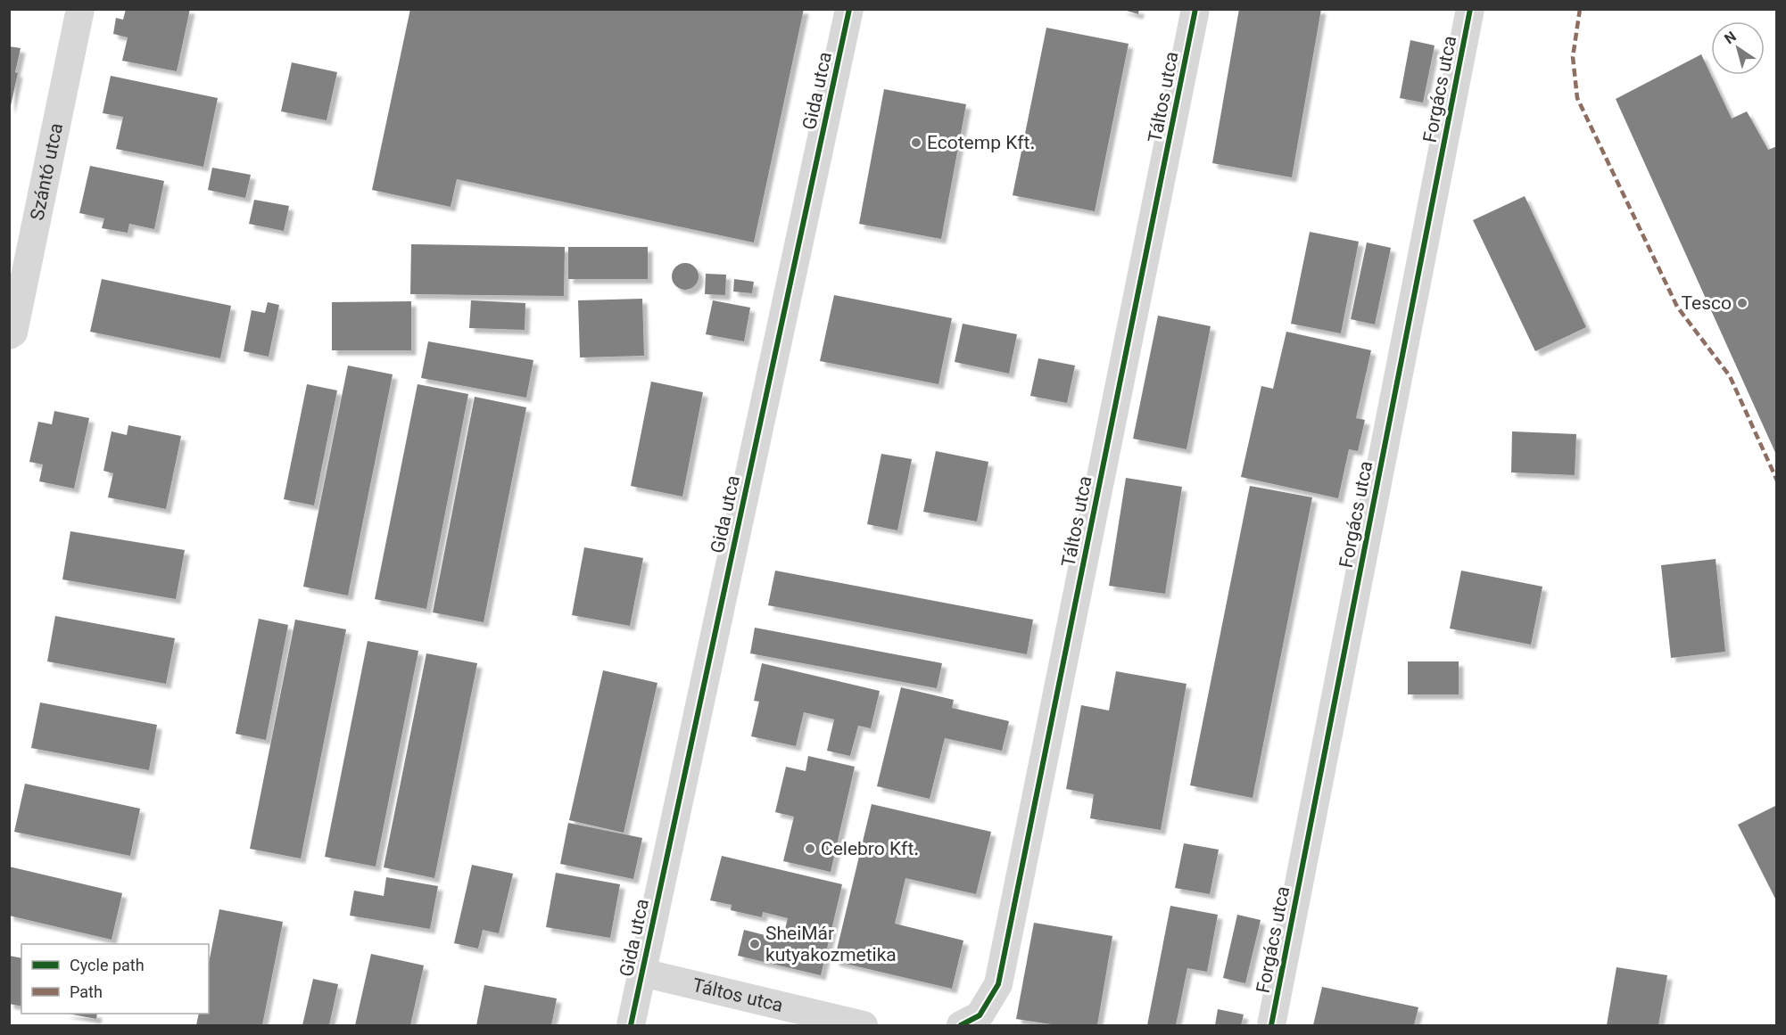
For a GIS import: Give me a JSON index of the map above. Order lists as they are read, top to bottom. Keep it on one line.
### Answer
{"streets":{"street":["Forgács utca","Gida utca","Táltos utca","Szántó utca"]},"crossings":[["Gida utca","Táltos utca"]],"places":["Ecotemp Kft.","Tesco","Celebro Kft.","SheiMár kutyakozmetika"],"legend":["Cycle path","Path"],"north":"top left"}
